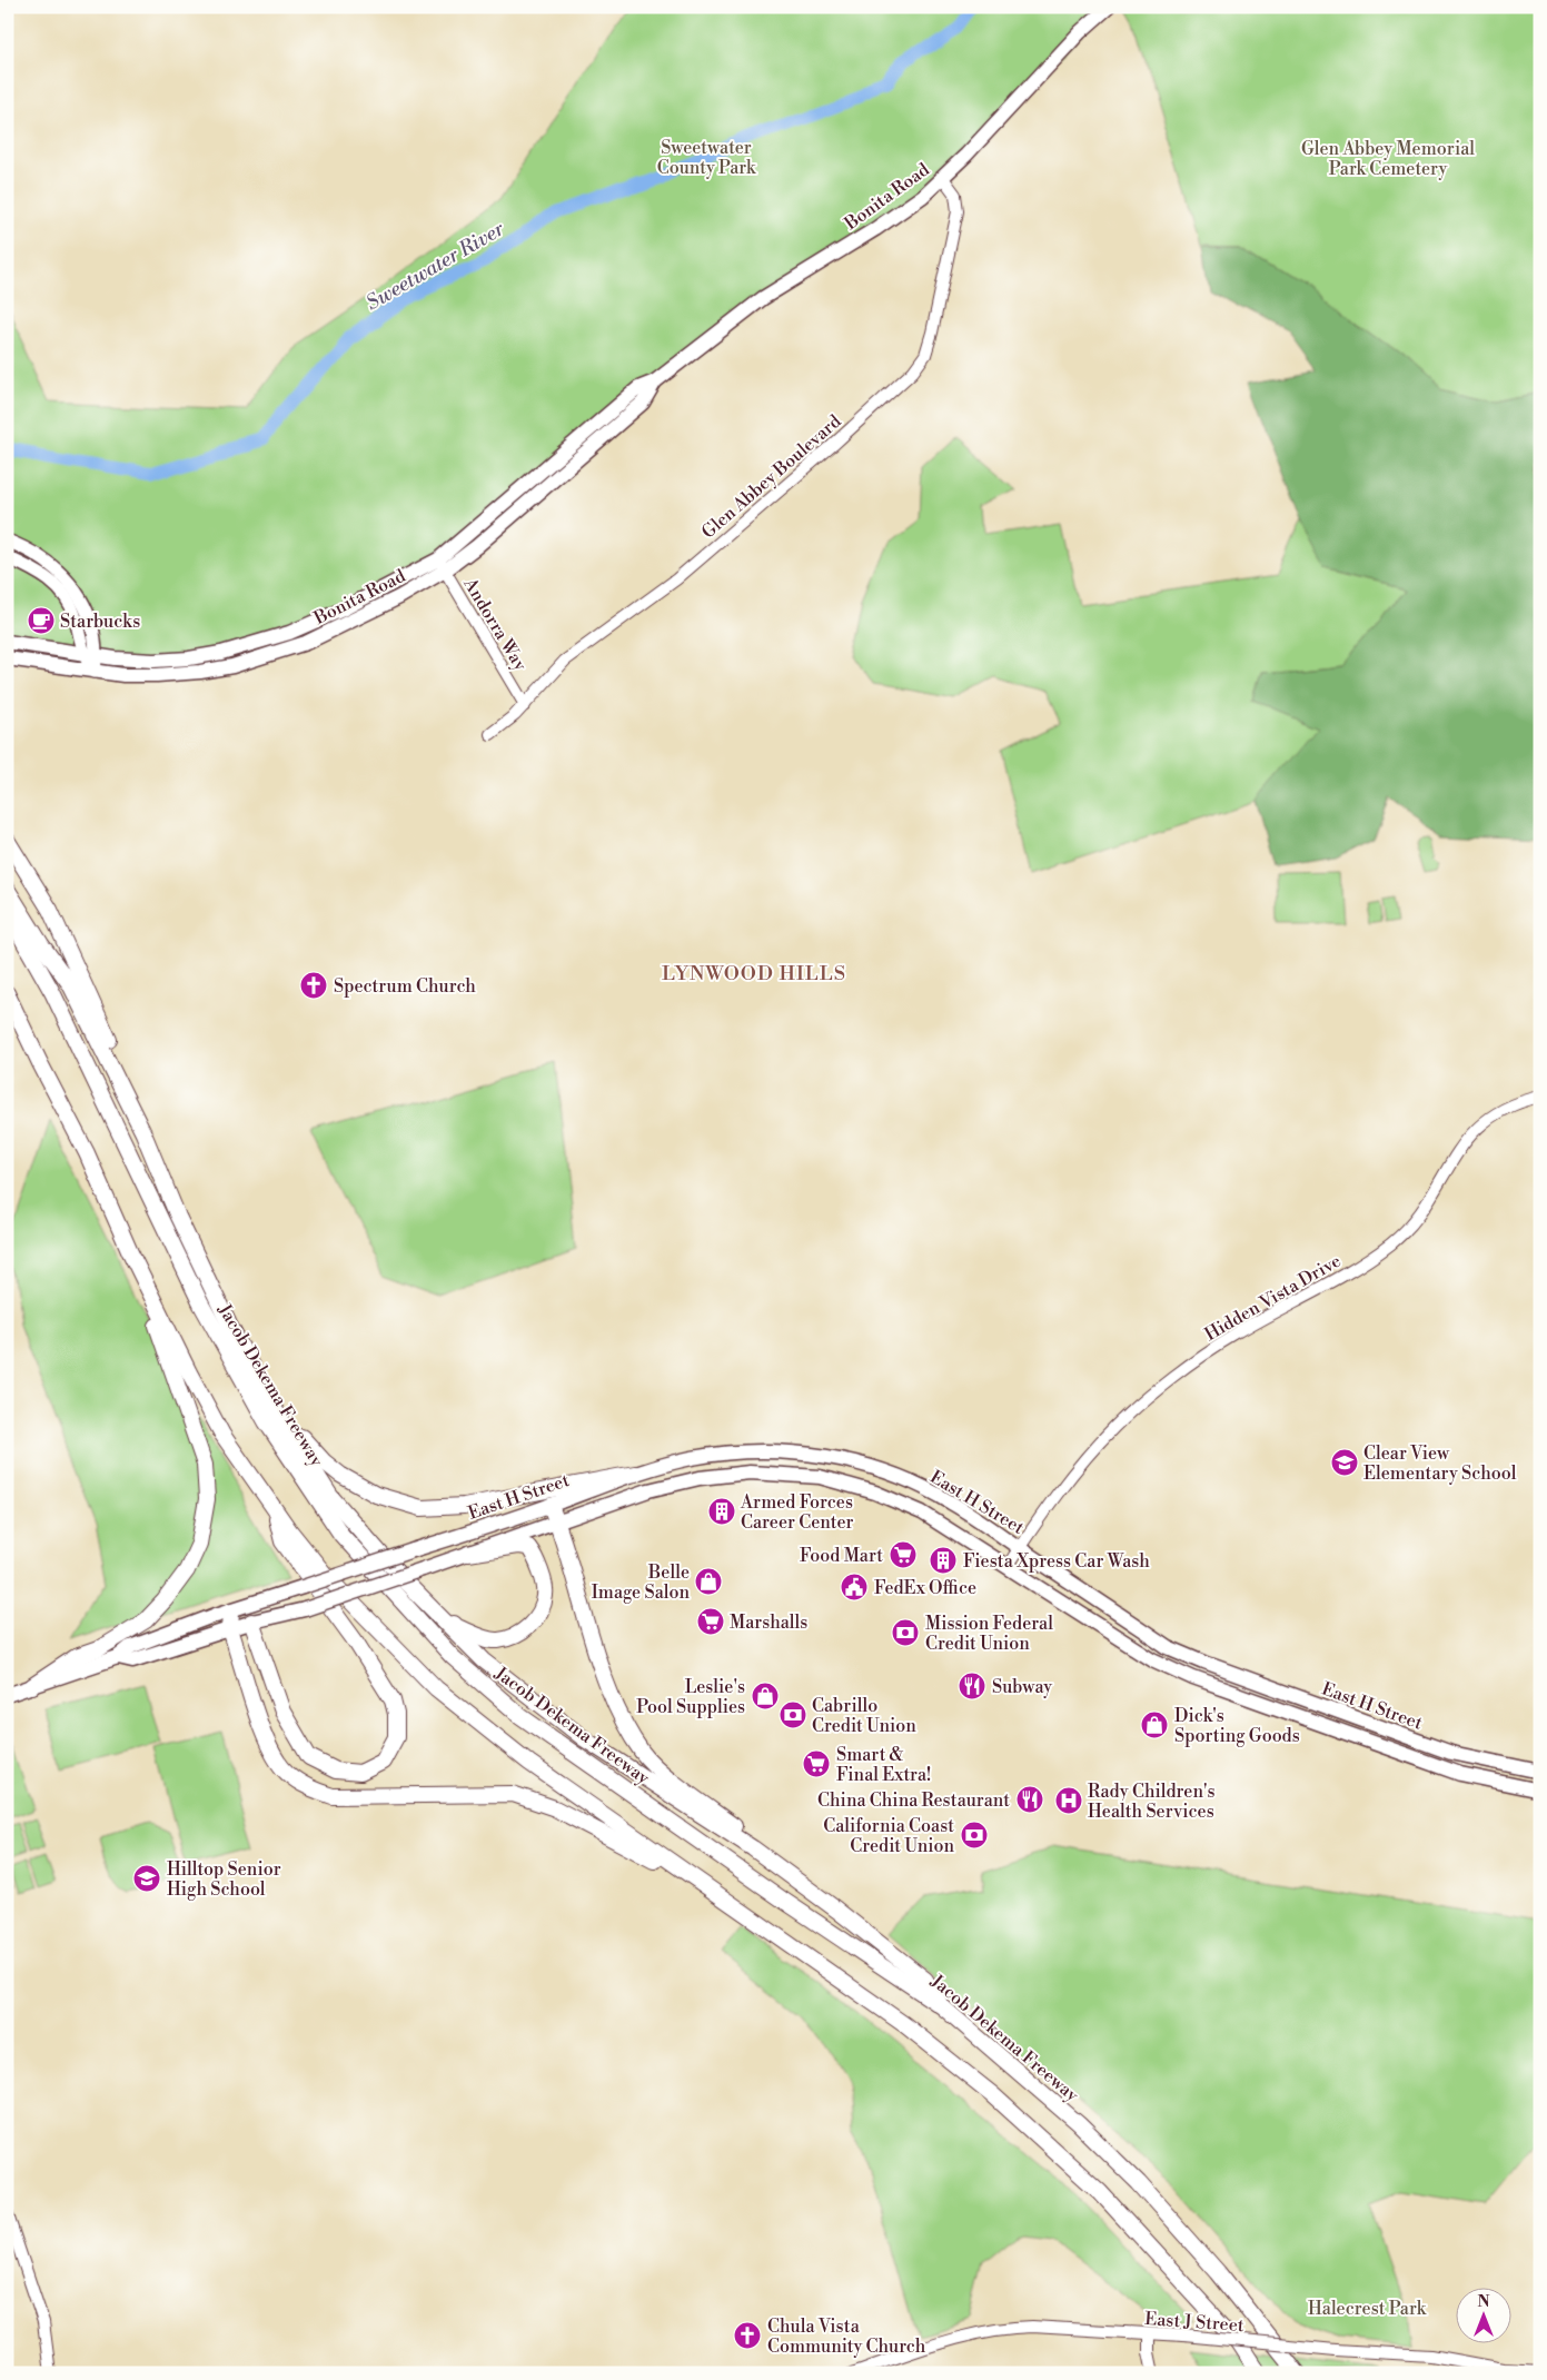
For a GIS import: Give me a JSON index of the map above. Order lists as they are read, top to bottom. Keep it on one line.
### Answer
{"streets":{"highway":["Jacob Dekema Freeway"],"main road":["Bonita Road","East H Street"],"street":["Glen Abbey Boulevard","Andorra Way","Hidden Vista Drive","East J Street"]},"crossings":[["Bonita Road","Glen Abbey Boulevard"],["Bonita Road","Andorra Way"],["Glen Abbey Boulevard","Andorra Way"],["Hidden Vista Drive","East H Street"]],"districts":["LYNWOOD HILLS"],"water":["Sweetwater River"],"parks":["Sweetwater County Park","Glen Abbey Memorial Park Cemetery","Halecrest Park"],"places":{"cafe":["Starbucks"],"church":["Spectrum Church","Chula Vista Community Church"],"school or university":["Clear View Elementary School","Hilltop Senior High School"],"building":["Armed Forces Career Center","Fiesta Xpress Car Wash"],"supermarket":["Food Mart","Marshalls","Smart & Final Extra!"],"shop":["Belle Image Salon","Leslie's Pool Supplies","Dick's Sporting Goods"],"public building":["FedEx Office"],"bank":["Mission Federal Credit Union","Cabrillo Credit Union","California Coast Credit Union"],"restaurant":["Subway","China China Restaurant"],"hospital":["Rady Children's Health Services"]},"north":"top"}
